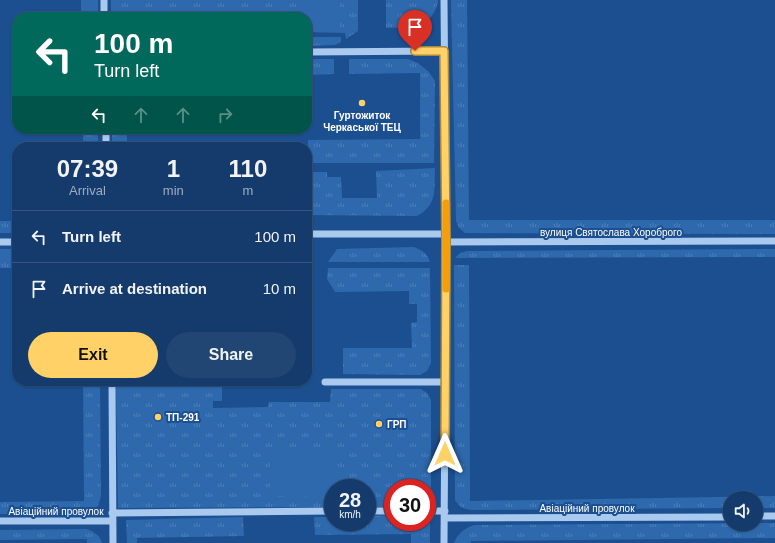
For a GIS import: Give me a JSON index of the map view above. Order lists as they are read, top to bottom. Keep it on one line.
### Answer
{"streets":{"street":["вулиця Святослава Хороброго","Авіаційний провулок"]},"places":["Гуртожиток Черкаської ТЕЦ","ТП-291","ГРП"],"page":{"turn":["100 m","Turn left"],"eta":["07:39","Arrival","1","min","110","m"],"list":[{"name":"Turn left","value":"100 m"},{"name":"Arrive at destination","value":"10 m"}],"buttons":["Exit","Share"],"speed":"28 km/h","limit":"30"}}
